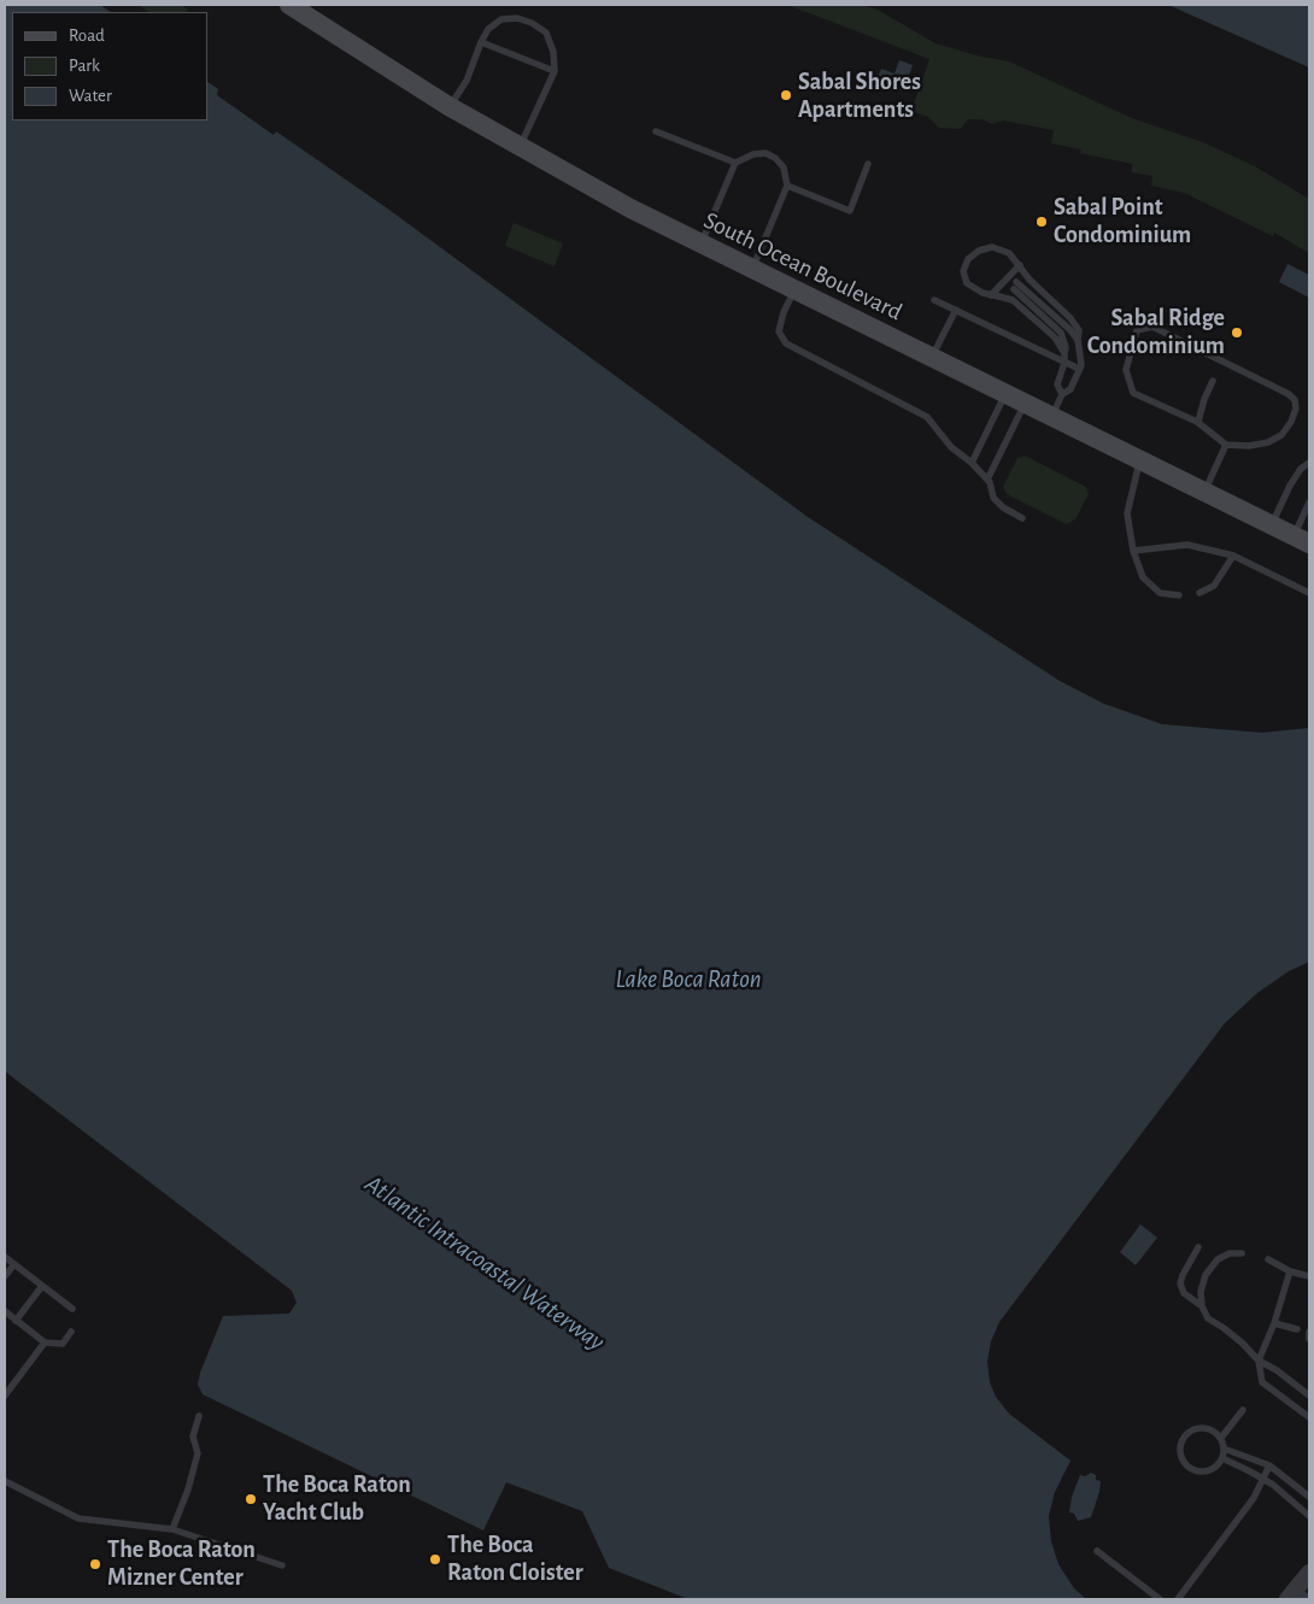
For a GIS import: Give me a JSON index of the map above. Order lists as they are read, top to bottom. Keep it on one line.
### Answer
{"streets":{"main road":["South Ocean Boulevard"]},"water":["Lake Boca Raton","Atlantic Intracoastal Waterway"],"places":["Sabal Shores Apartments","Sabal Point Condominium","Sabal Ridge Condominium","The Boca Raton Yacht Club","The Boca Raton Cloister","The Boca Raton Mizner Center"],"legend":["Road","Park","Water"]}
